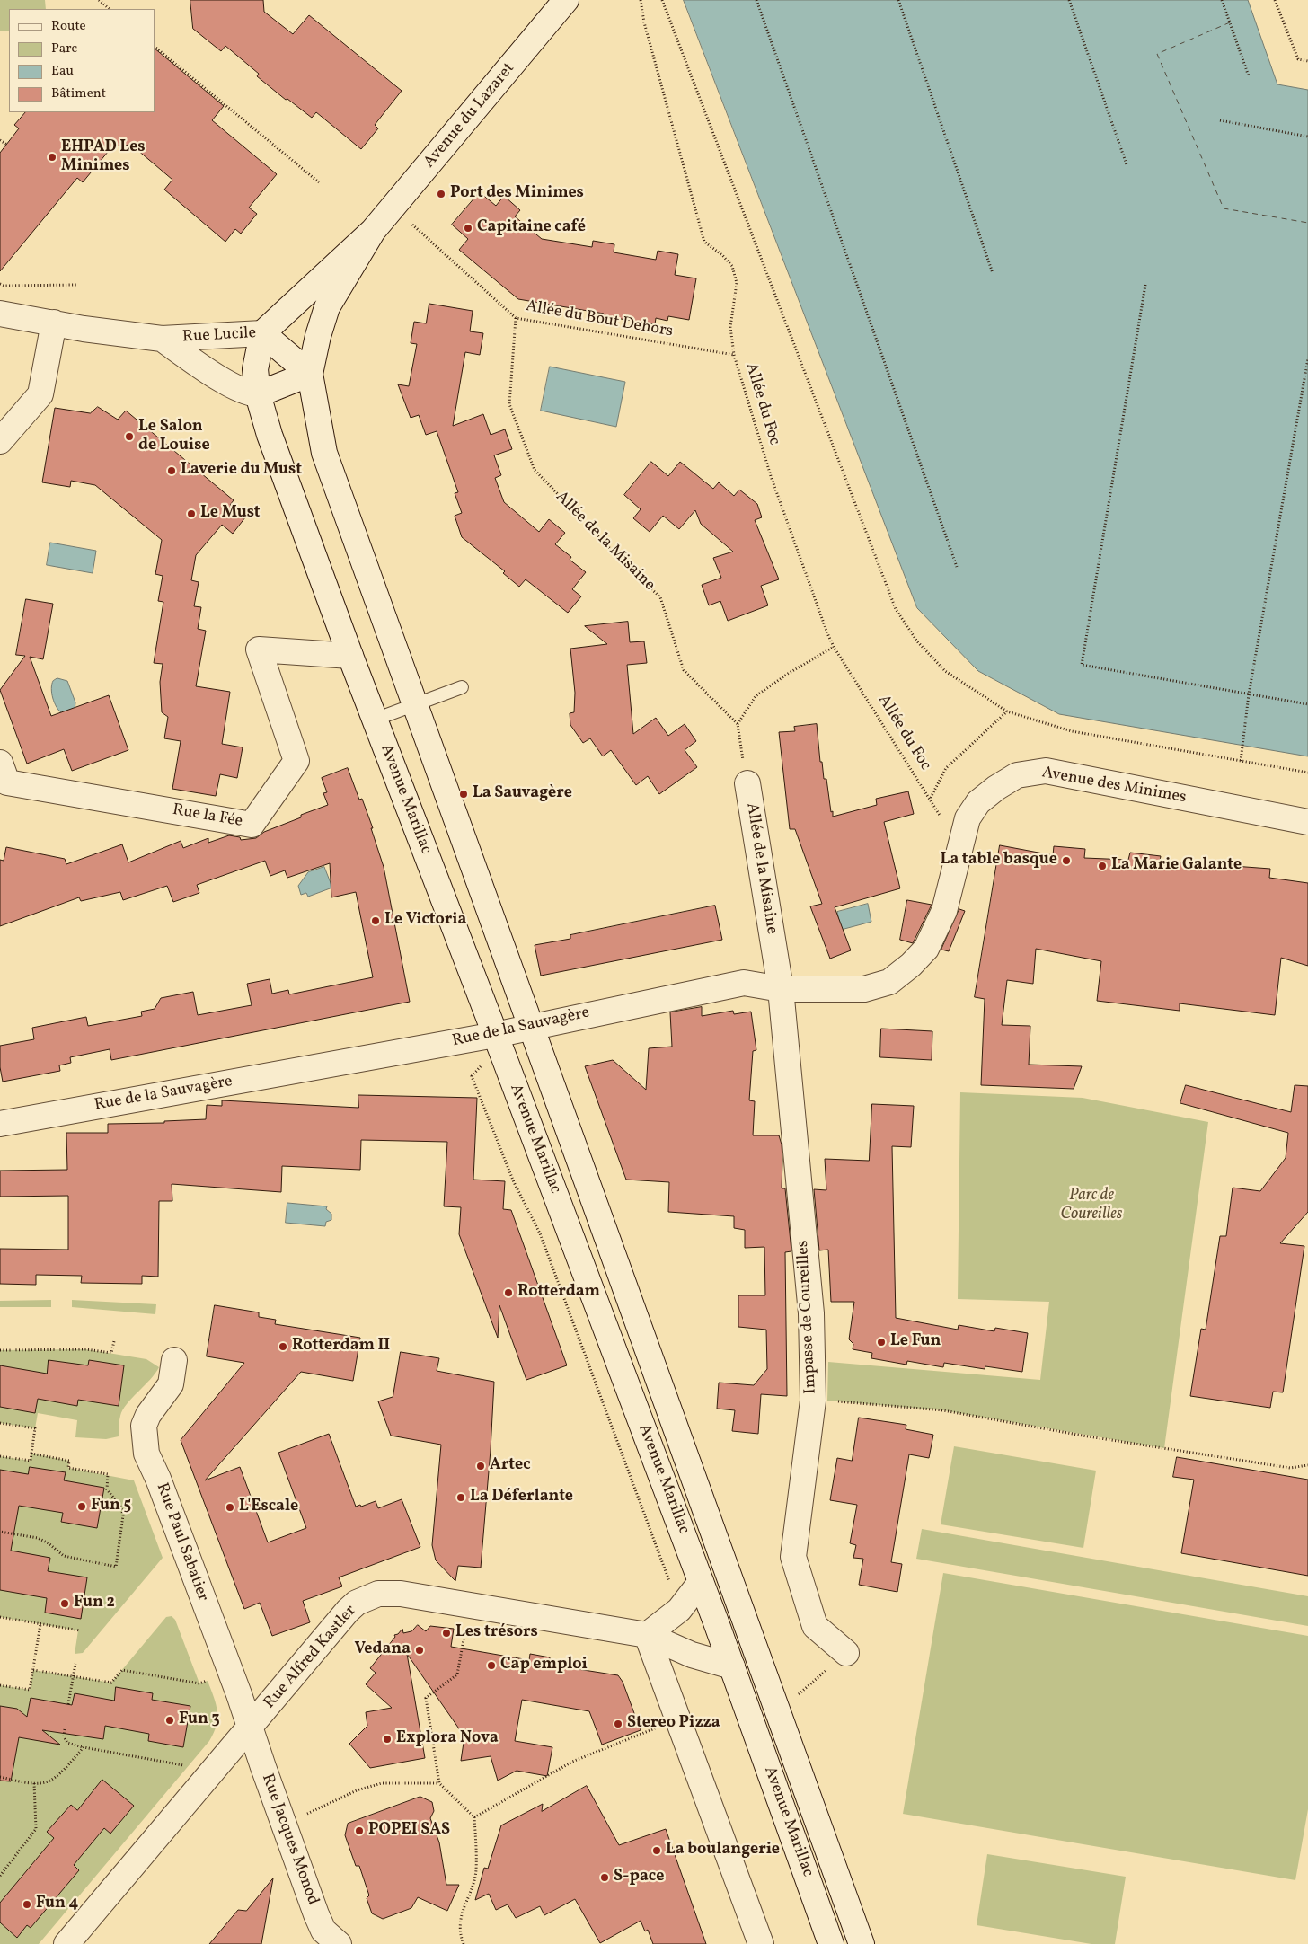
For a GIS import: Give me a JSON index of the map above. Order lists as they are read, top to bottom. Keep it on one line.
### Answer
{"streets":{"street":["Avenue du Lazaret","Rue Lucile","Allée de la Misaine","Avenue des Minimes","Avenue Marillac","Rue la Fée","Rue de la Sauvagère","Impasse de Coureilles","Rue Paul Sabatier","Rue Alfred Kastler","Rue Jacques Monod"],"path":["Allée du Bout Dehors","Allée du Foc"]},"crossings":[["Avenue du Lazaret","Allée du Bout Dehors"],["Avenue du Lazaret","Rue Lucile"],["Avenue du Lazaret","Avenue Marillac"],["Allée du Bout Dehors","Allée du Foc"],["Allée du Bout Dehors","Allée de la Misaine"],["Rue Lucile","Avenue Marillac"],["Allée de la Misaine","Rue de la Sauvagère"],["Allée de la Misaine","Impasse de Coureilles"],["Avenue des Minimes","Rue de la Sauvagère"],["Avenue Marillac","Rue la Fée"],["Avenue Marillac","Rue de la Sauvagère"],["Avenue Marillac","Rue Alfred Kastler"],["Rue de la Sauvagère","Impasse de Coureilles"],["Rue Paul Sabatier","Rue Alfred Kastler"],["Rue Paul Sabatier","Rue Jacques Monod"],["Rue Alfred Kastler","Rue Jacques Monod"]],"parks":["Parc de Coureilles"],"places":["EHPAD Les Minimes","Port des Minimes","Capitaine café","Le Salon de Louise","Laverie du Must","Le Must","La Sauvagère","La table basque","La Marie Galante","Le Victoria","Rotterdam","Le Fun","Rotterdam II","Artec","La Déferlante","Fun 5","L'Escale","Fun 2","Les trésors","Vedana","Cap emploi","Fun 3","Stereo Pizza","Explora Nova","POPEI SAS","La boulangerie","S-pace","Fun 4"],"legend":["Route","Parc","Eau","Bâtiment"]}
